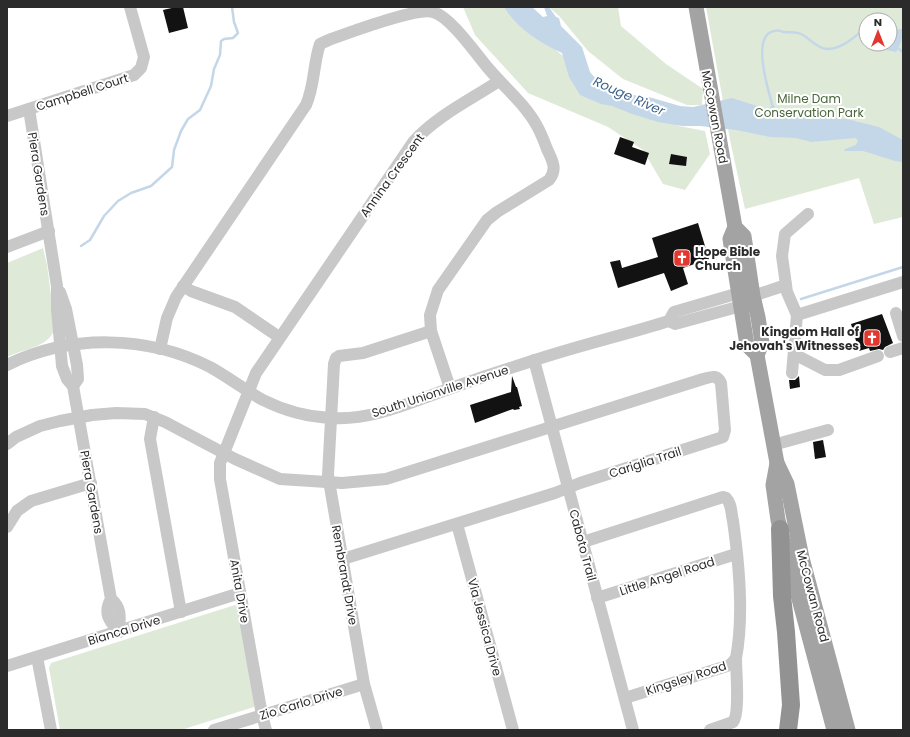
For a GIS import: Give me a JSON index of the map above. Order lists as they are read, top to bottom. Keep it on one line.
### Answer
{"streets":{"main road":["McCowan Road"],"street":["Campbell Court","Piera Gardens","Annina Crescent","South Unionville Avenue","Cariglia Trail","Caboto Trail","Rembrandt Drive","Little Angel Road","Anita Drive","Via Jessica Drive","Bianca Drive","Kingsley Road","Zio Carlo Drive"]},"crossings":[["Campbell Court","Piera Gardens"],["McCowan Road","South Unionville Avenue"],["Piera Gardens","South Unionville Avenue"],["Piera Gardens","Bianca Drive"],["Annina Crescent","South Unionville Avenue"],["Annina Crescent","Anita Drive"],["South Unionville Avenue","Caboto Trail"],["South Unionville Avenue","Rembrandt Drive"],["Cariglia Trail","Caboto Trail"],["Cariglia Trail","Rembrandt Drive"],["Cariglia Trail","Via Jessica Drive"],["Caboto Trail","Little Angel Road"],["Caboto Trail","Kingsley Road"],["Rembrandt Drive","Zio Carlo Drive"],["Little Angel Road","Kingsley Road"],["Anita Drive","Bianca Drive"],["Anita Drive","Zio Carlo Drive"]],"water":["Rouge River"],"parks":["Milne Dam Conservation Park"],"places":{"church":["Hope Bible Church","Kingdom Hall of Jehovah's Witnesses"]},"north":"top"}
